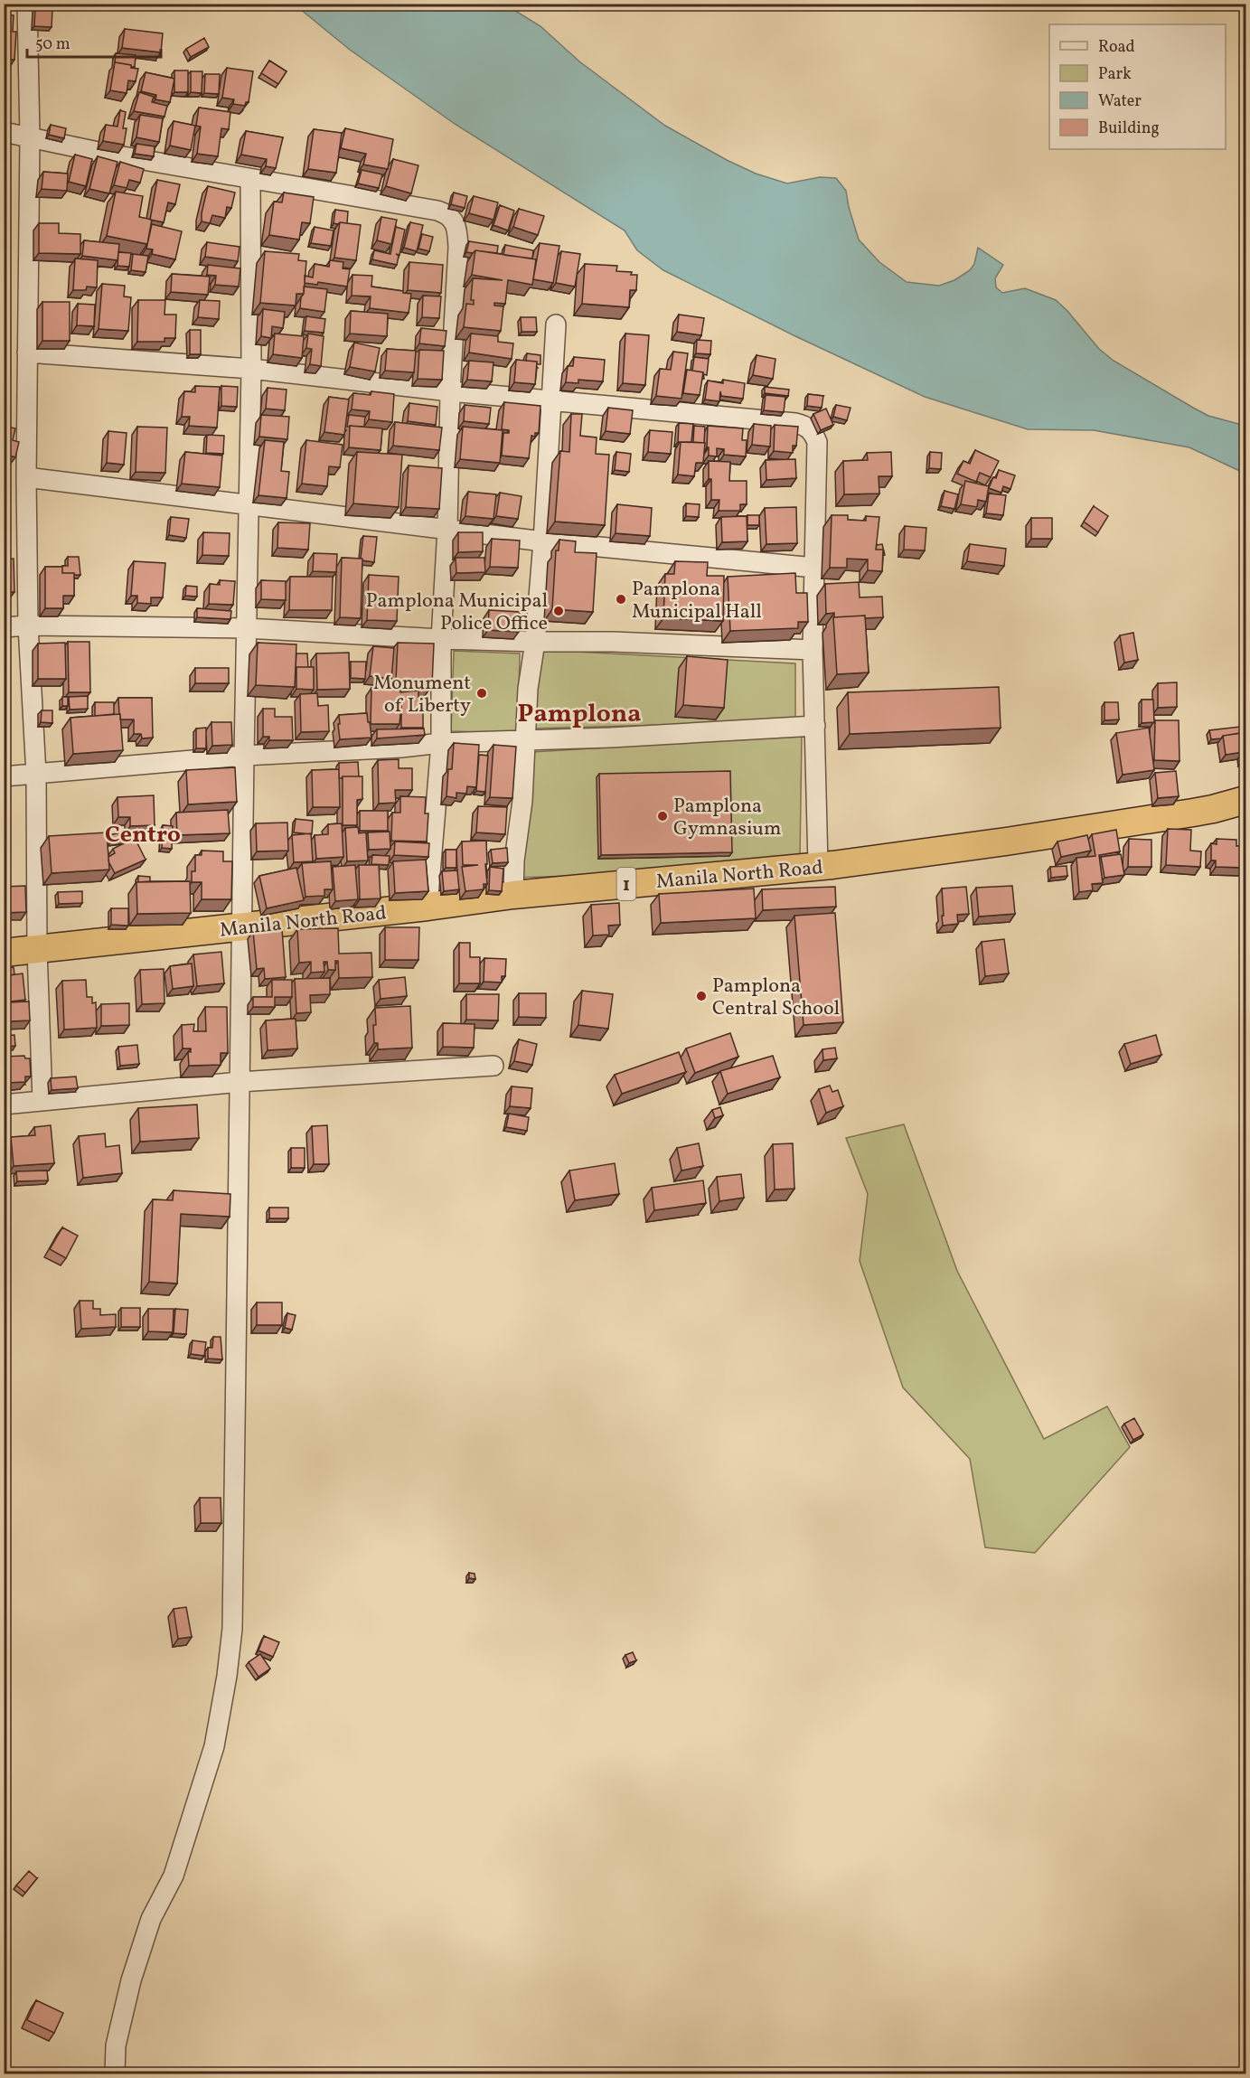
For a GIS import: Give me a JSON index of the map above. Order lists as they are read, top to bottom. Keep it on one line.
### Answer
{"streets":{"highway":["Manila North Road","1"]},"districts":["Pamplona","Centro"],"places":["Pamplona Municipal Hall","Pamplona Municipal Police Office","Monument of Liberty","Pamplona Gymnasium","Pamplona Central School"],"legend":["Road","Park","Water","Building"],"scale_bar":"50 m"}
